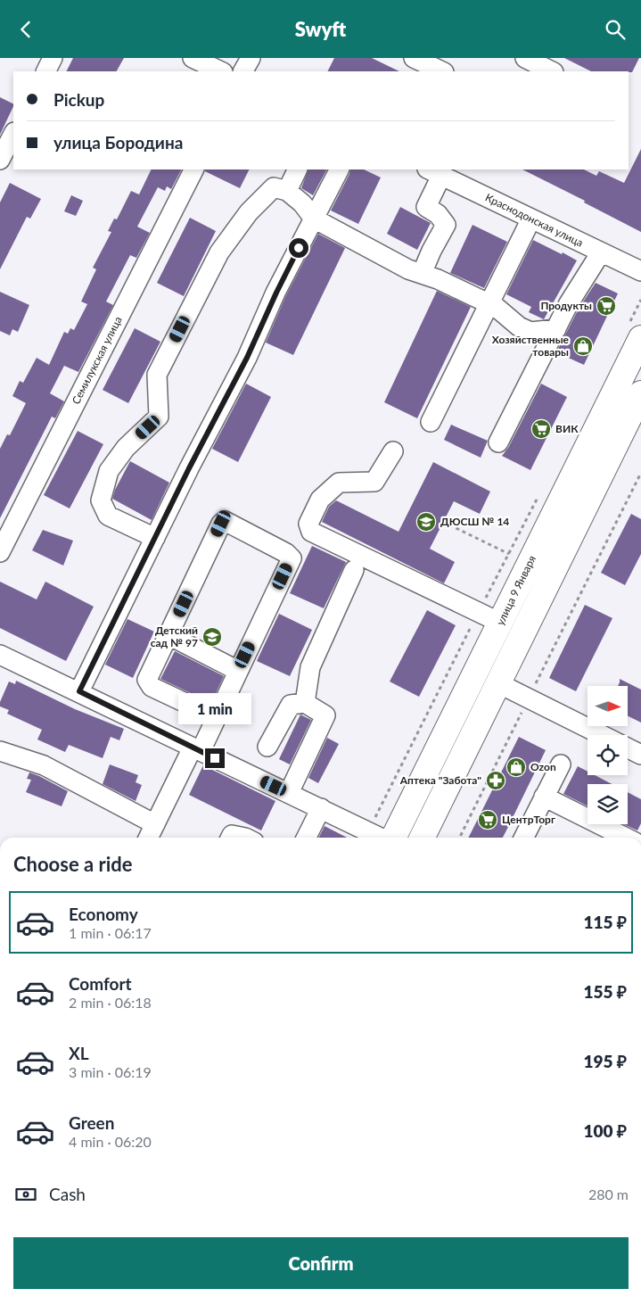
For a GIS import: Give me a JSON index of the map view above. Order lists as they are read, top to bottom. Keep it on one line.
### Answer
{"streets":{"main road":["улица 9 Января"],"street":["Краснодонская улица","Семилукская улица"]},"places":{"supermarket":["Продукты","ВИК","ЦентрТорг"],"shop":["Хозяйственные товары","Ozon"],"school or university":["ДЮСШ № 14","Детский сад № 97"],"pharmacy":["Аптека \"Забота\""]},"north":"right","page":{"header":"Swyft","banner":["Pickup","улица Бородина"],"bubble":"1 min","heading":"Choose a ride","list":[{"name":"Economy","note":"1 min · 06:17","value":"115 ₽"},{"name":"Comfort","note":"2 min · 06:18","value":"155 ₽"},{"name":"XL","note":"3 min · 06:19","value":"195 ₽"},{"name":"Green","note":"4 min · 06:20","value":"100 ₽"}],"pay":["Cash","280 m"],"buttons":"Confirm"}}
